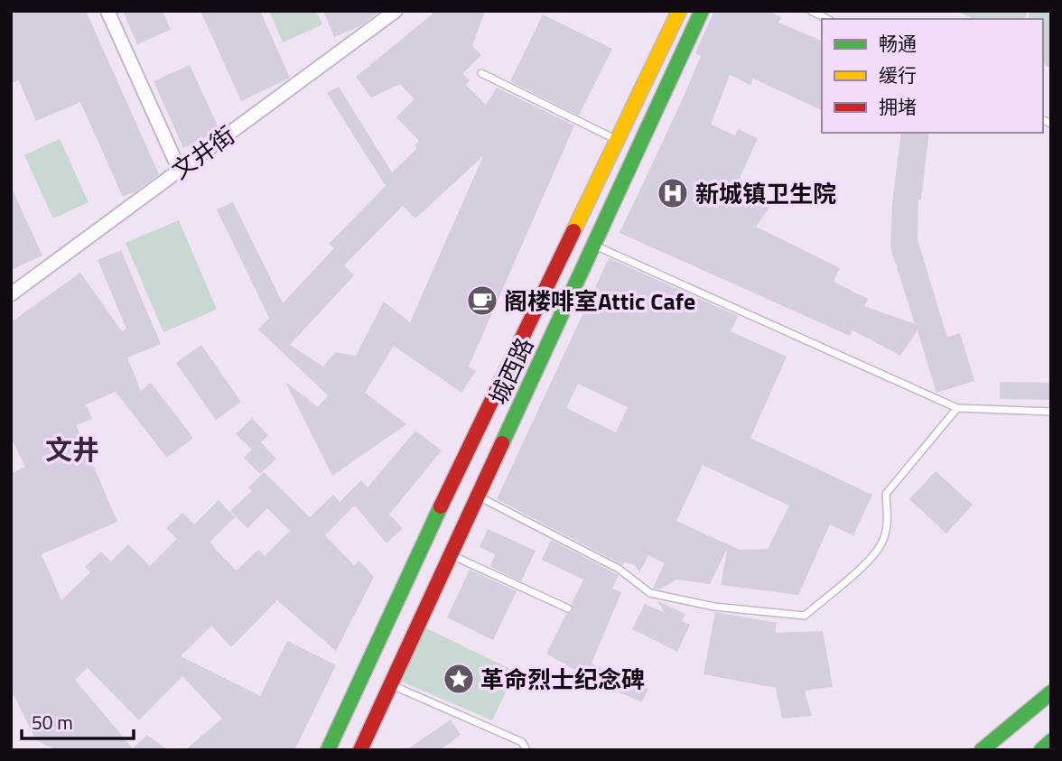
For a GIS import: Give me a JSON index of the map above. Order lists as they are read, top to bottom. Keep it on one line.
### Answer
{"streets":{"main road":["城西路"],"street":["文井街"]},"districts":["文井"],"places":{"hospital":["新城镇卫生院"],"cafe":["阁楼啡室Attic Cafe"],"place":["革命烈士纪念碑"]},"legend":["畅通","缓行","拥堵"],"scale_bar":"50 m"}
